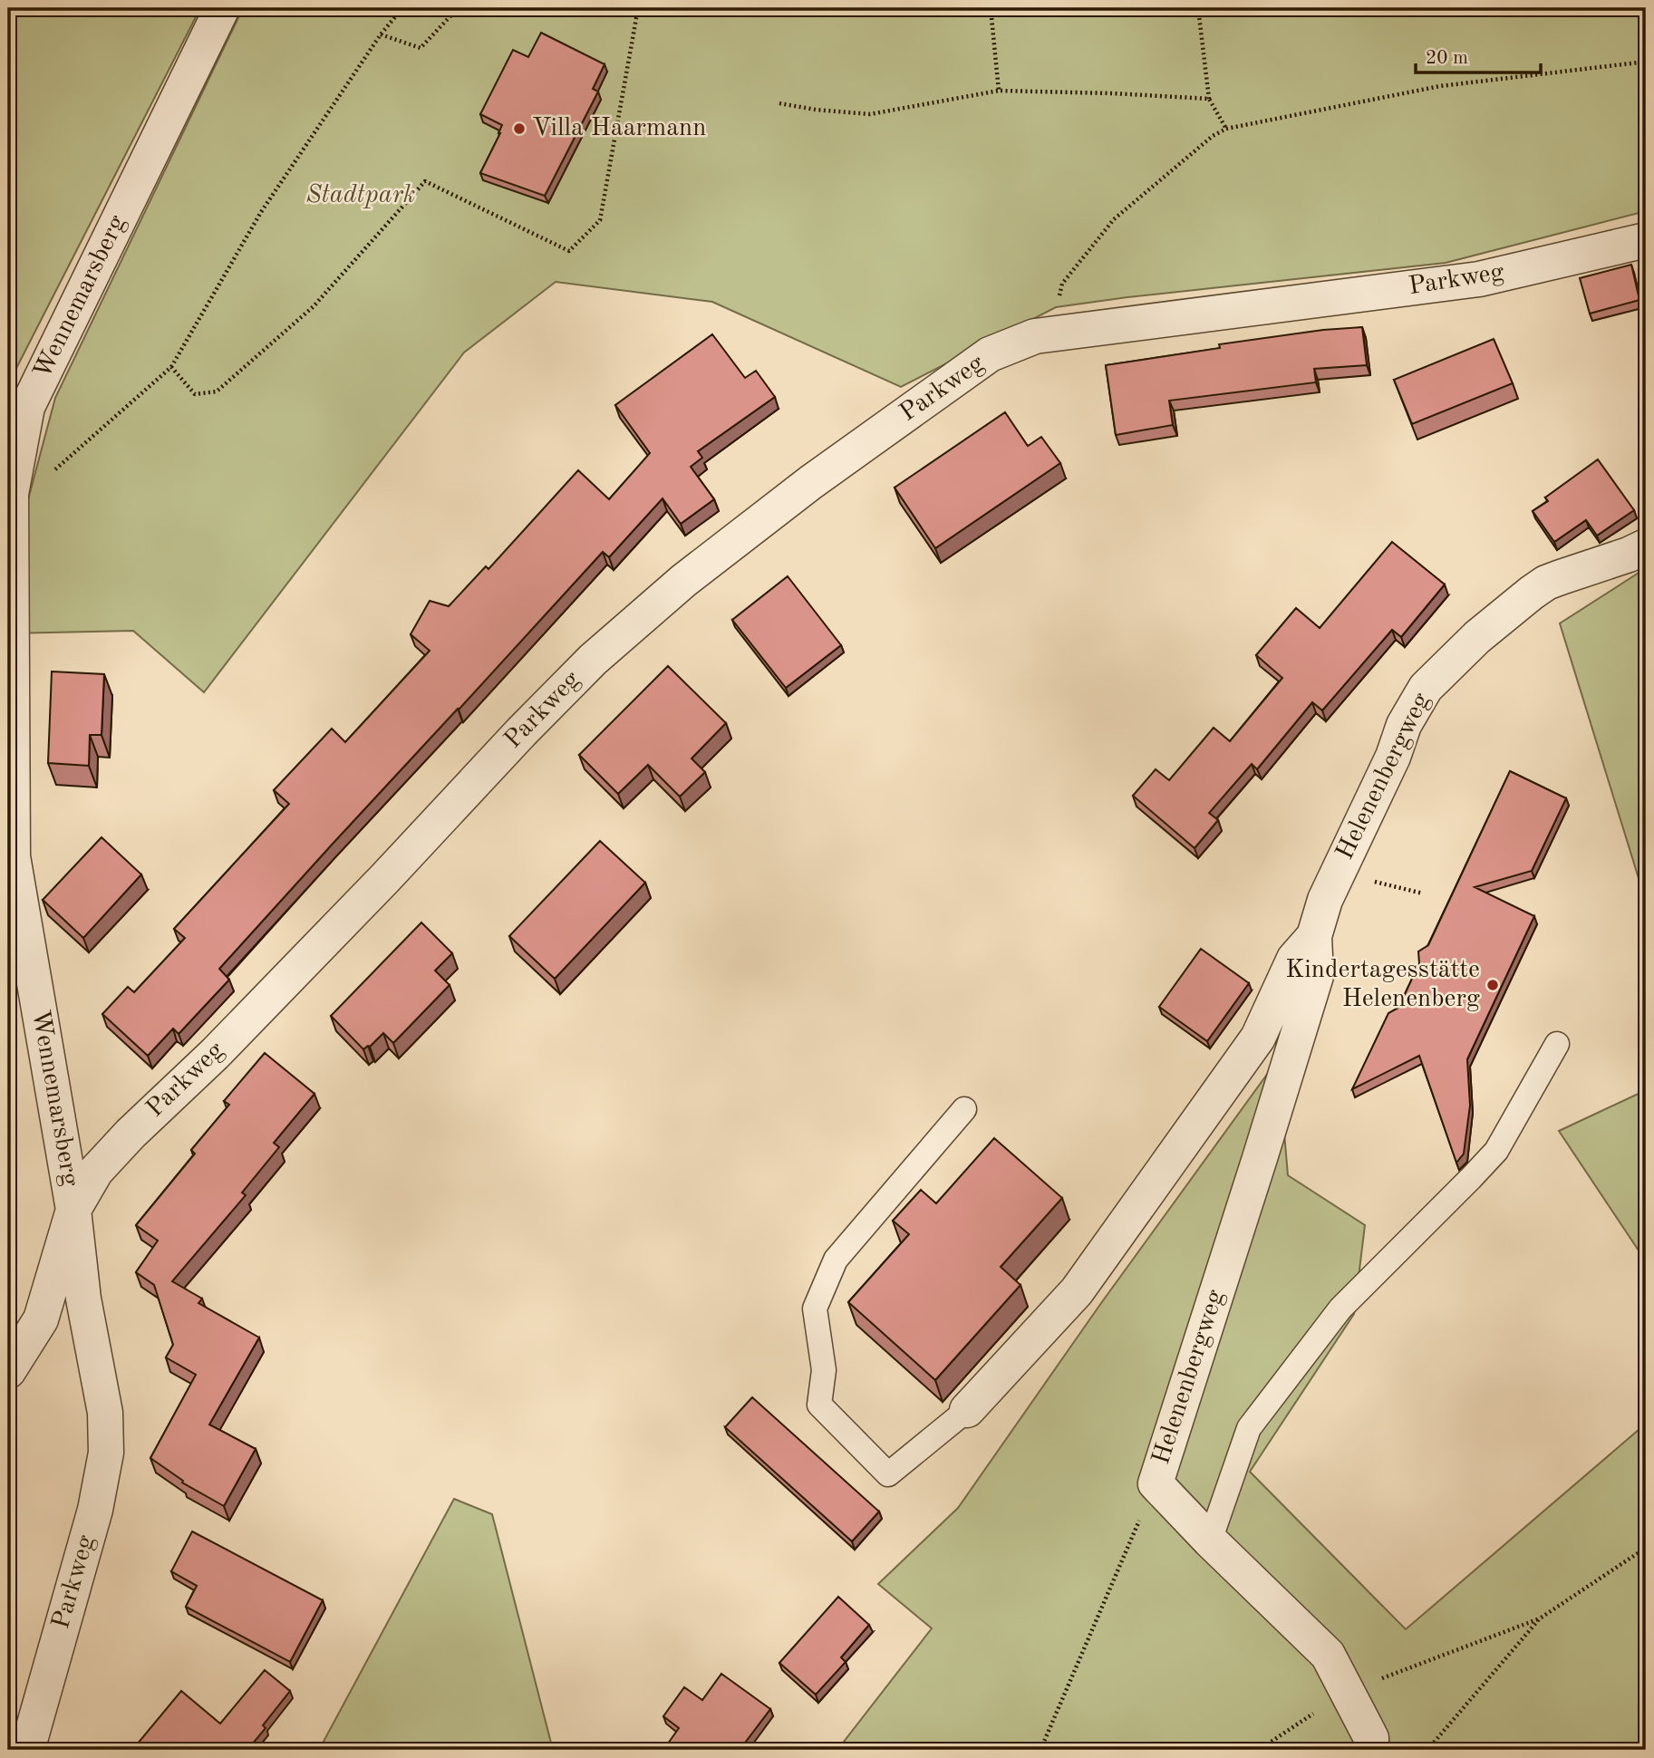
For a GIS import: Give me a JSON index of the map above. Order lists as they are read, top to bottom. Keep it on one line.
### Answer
{"streets":{"street":["Parkweg","Wennemarsberg","Helenenbergweg"]},"crossings":[["Parkweg","Wennemarsberg"]],"parks":["Stadtpark"],"places":["Villa Haarmann","Kindertagesstätte Helenenberg"],"scale_bar":"20 m"}
